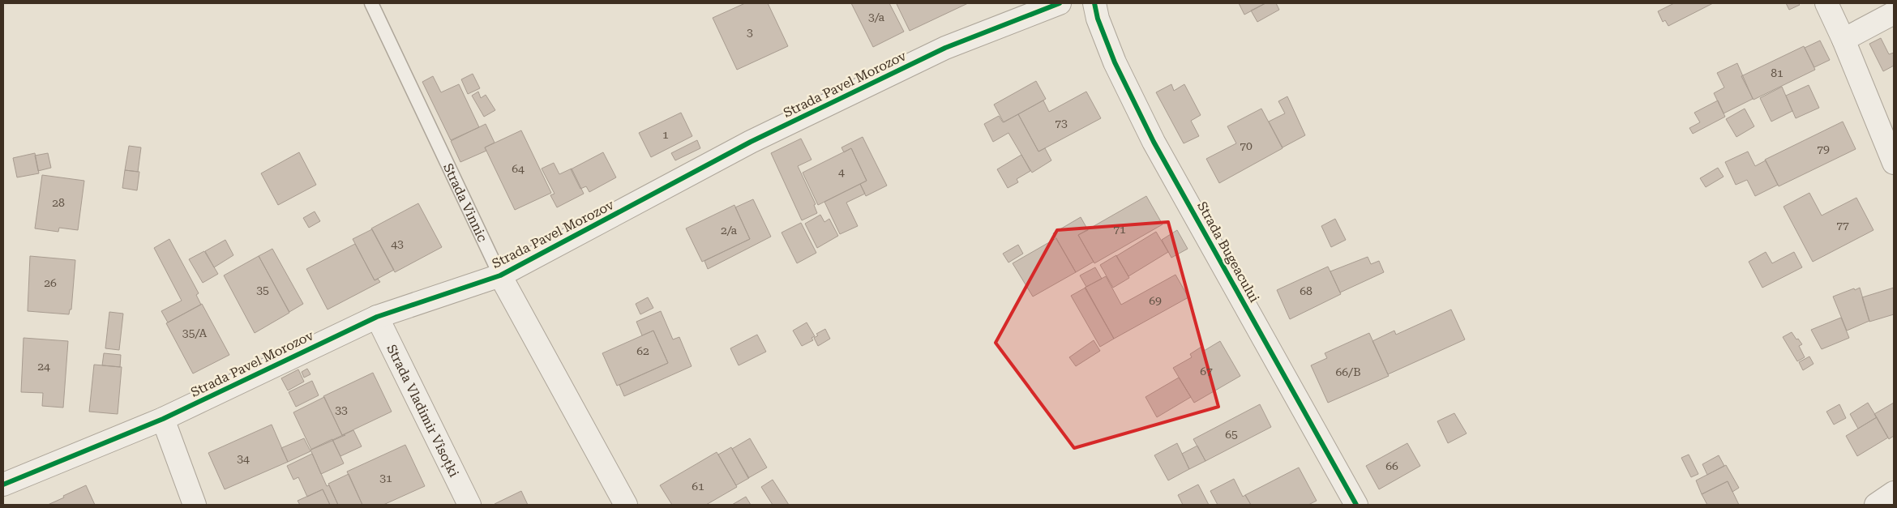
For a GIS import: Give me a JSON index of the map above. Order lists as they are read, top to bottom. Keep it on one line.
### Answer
{"streets":{"street":["Strada Pavel Morozov","Strada Vinnic","Strada Bugeacului","Strada Vladimir Vîsoțki"]},"crossings":[["Strada Pavel Morozov","Strada Vinnic"],["Strada Pavel Morozov","Strada Vladimir Vîsoțki"]],"house_numbers":["3/a","3","81","73","1","70","79","64","4","28","77","71","2/a","43","26","35","68","69","35/A","62","24","67","66/B","33","65","34","66","31","61"]}
